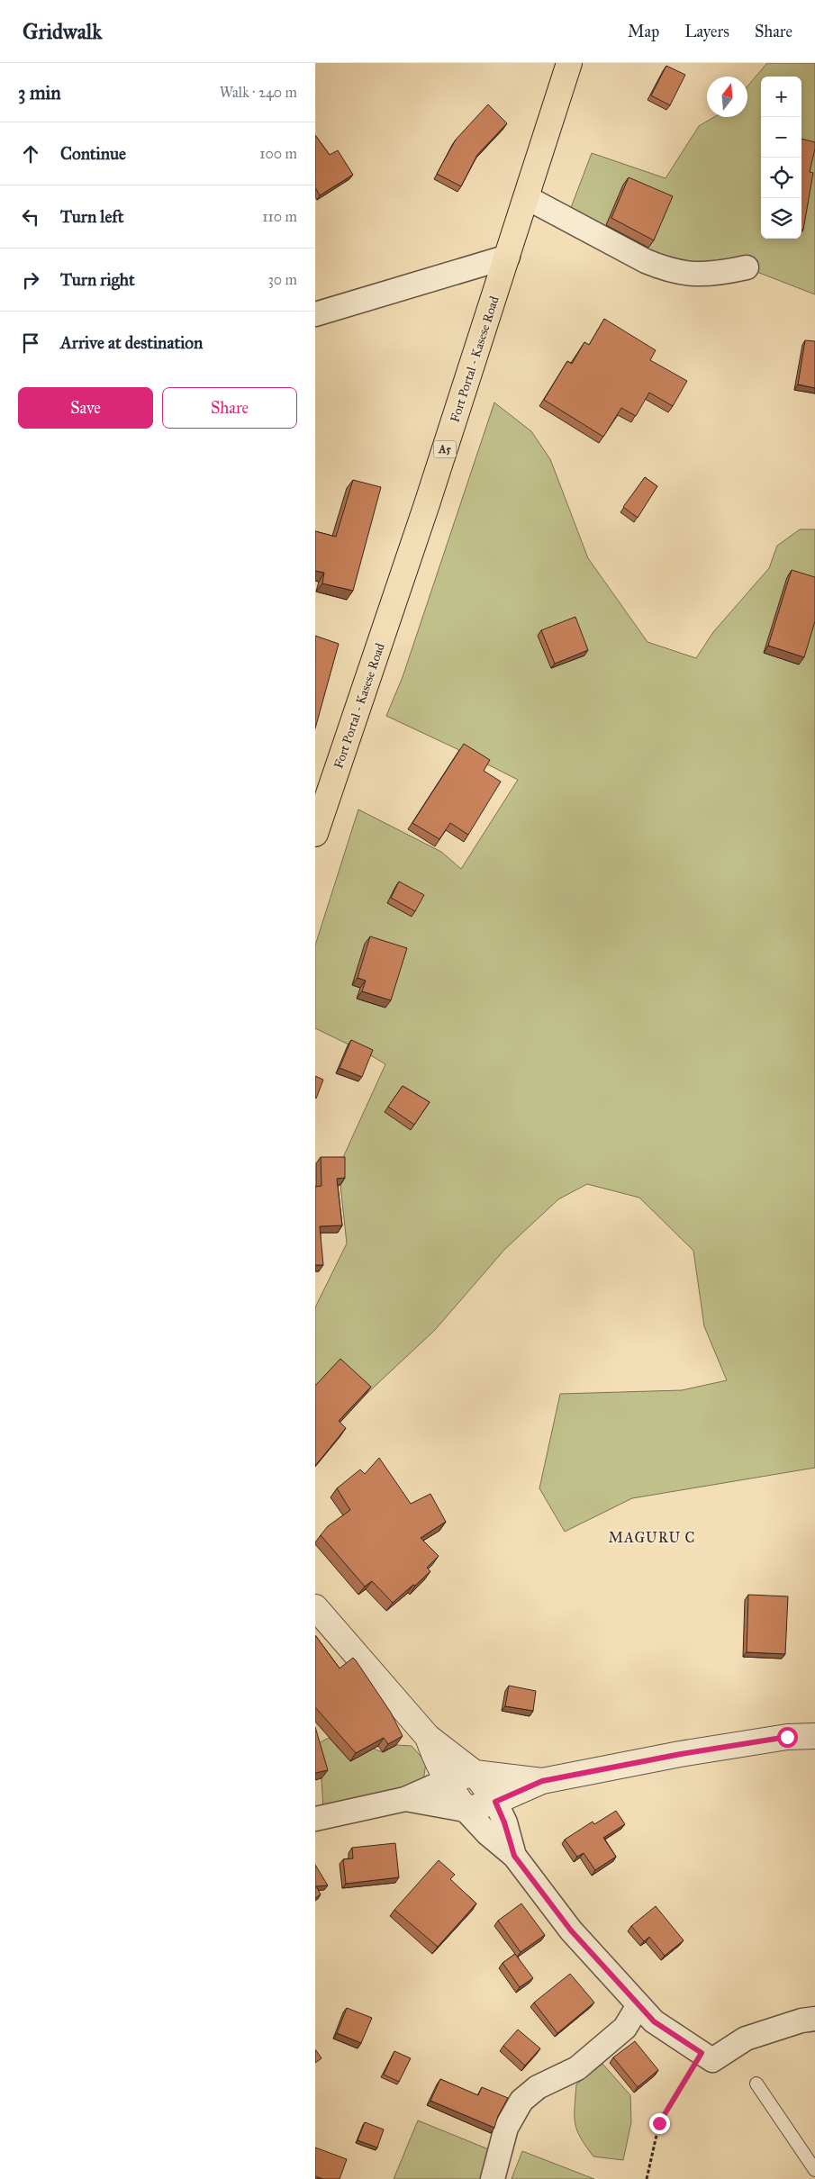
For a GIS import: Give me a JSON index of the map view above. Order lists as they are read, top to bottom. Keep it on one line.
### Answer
{"streets":{"highway":["Fort Portal - Kasese Road","A5"]},"districts":["MAGURU C"],"north":"top","page":{"header":"Gridwalk","nav":["Map","Layers","Share"],"heading":["3 min","Walk · 240 m"],"map_buttons":["+","−"],"list":[["Continue","100 m"],["Turn left","110 m"],["Turn right","30 m"],"Arrive at destination"],"buttons":["Save","Share"]}}
